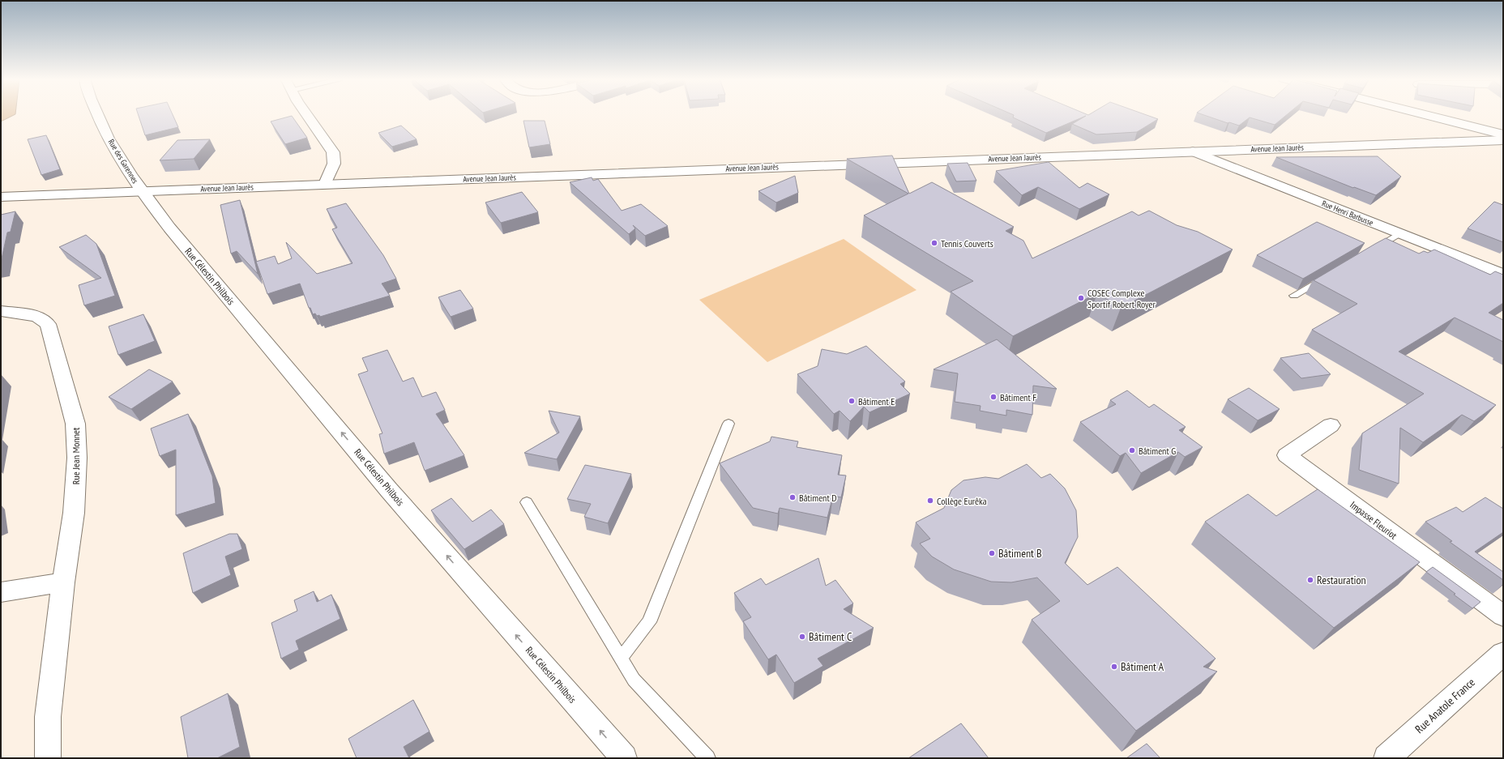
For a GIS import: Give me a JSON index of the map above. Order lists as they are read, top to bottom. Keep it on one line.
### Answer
{"streets":{"street":["Avenue Jean Jaurès","Rue des Garennes","Rue Henri Barbusse","Rue Célestin Philbois","Rue Jean Monnet","Impasse Fleuriot","Rue Anatole France"]},"crossings":[["Avenue Jean Jaurès","Rue des Garennes"],["Avenue Jean Jaurès","Rue Henri Barbusse"],["Avenue Jean Jaurès","Rue Célestin Philbois"],["Rue des Garennes","Rue Célestin Philbois"]],"one_way":["Rue Célestin Philbois"],"places":["Tennis Couverts","COSEC Complexe Sportif Robert Royer","Bâtiment F","Bâtiment E","Bâtiment G","Bâtiment D","Collège Eurêka","Bâtiment B","Restauration","Bâtiment C","Bâtiment A"]}
